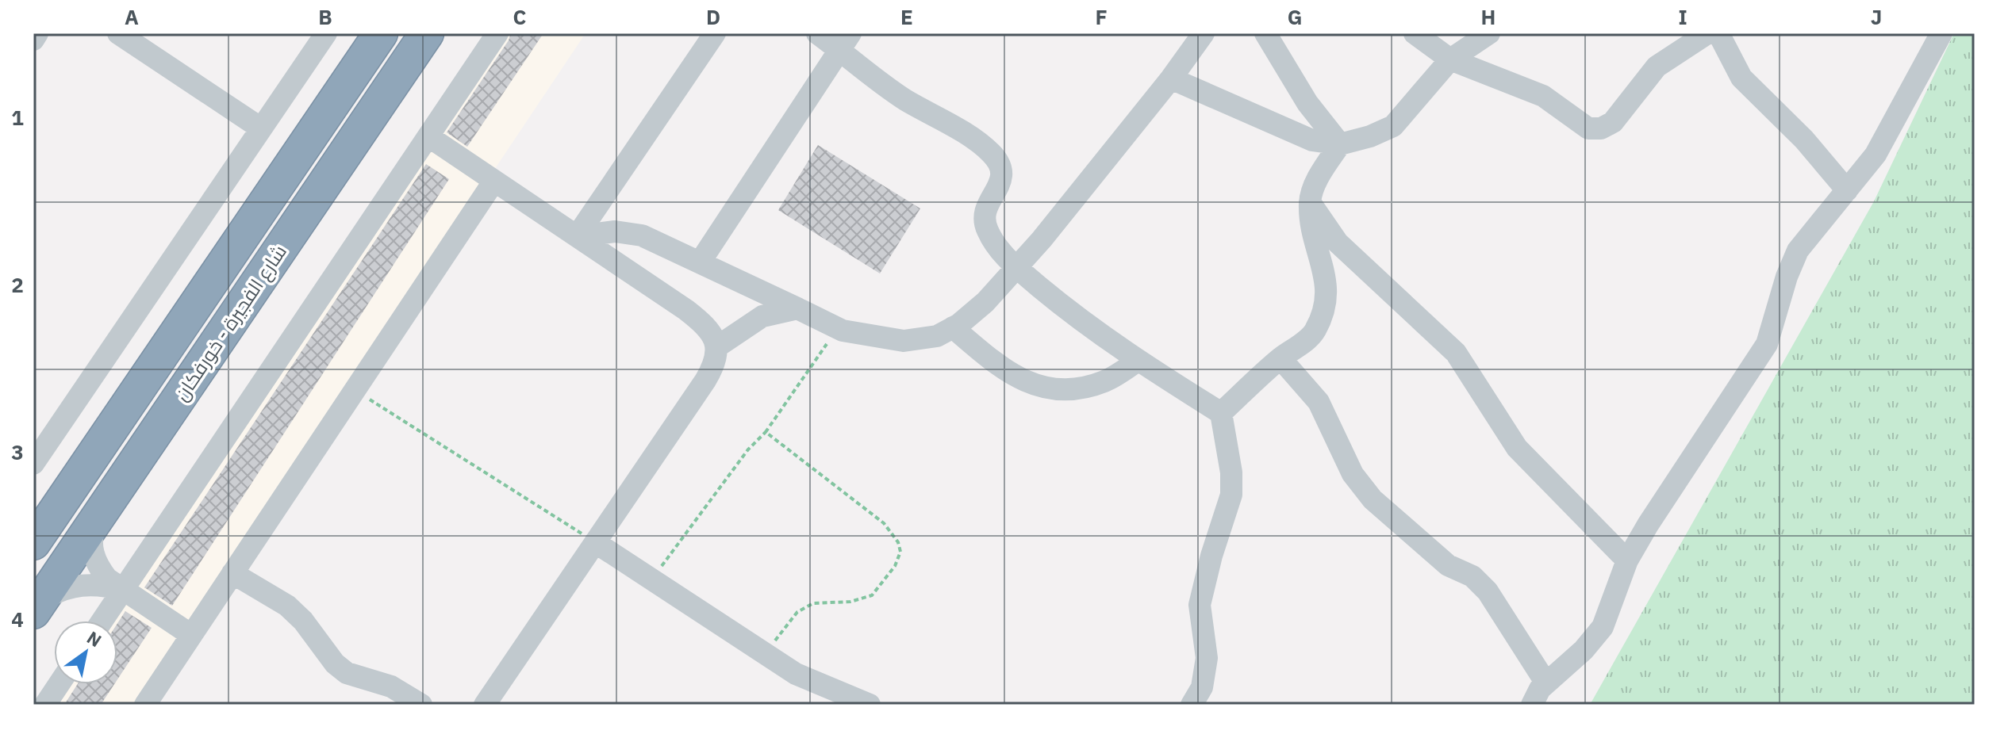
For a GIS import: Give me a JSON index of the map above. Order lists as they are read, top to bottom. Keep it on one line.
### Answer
{"streets":{"highway":["شارع الفجيرة - خورفكان"]},"north":"top right","grid":{"columns":["A","B","C","D","E","F","G","H","I","J"],"rows":["1","2","3","4"]}}
